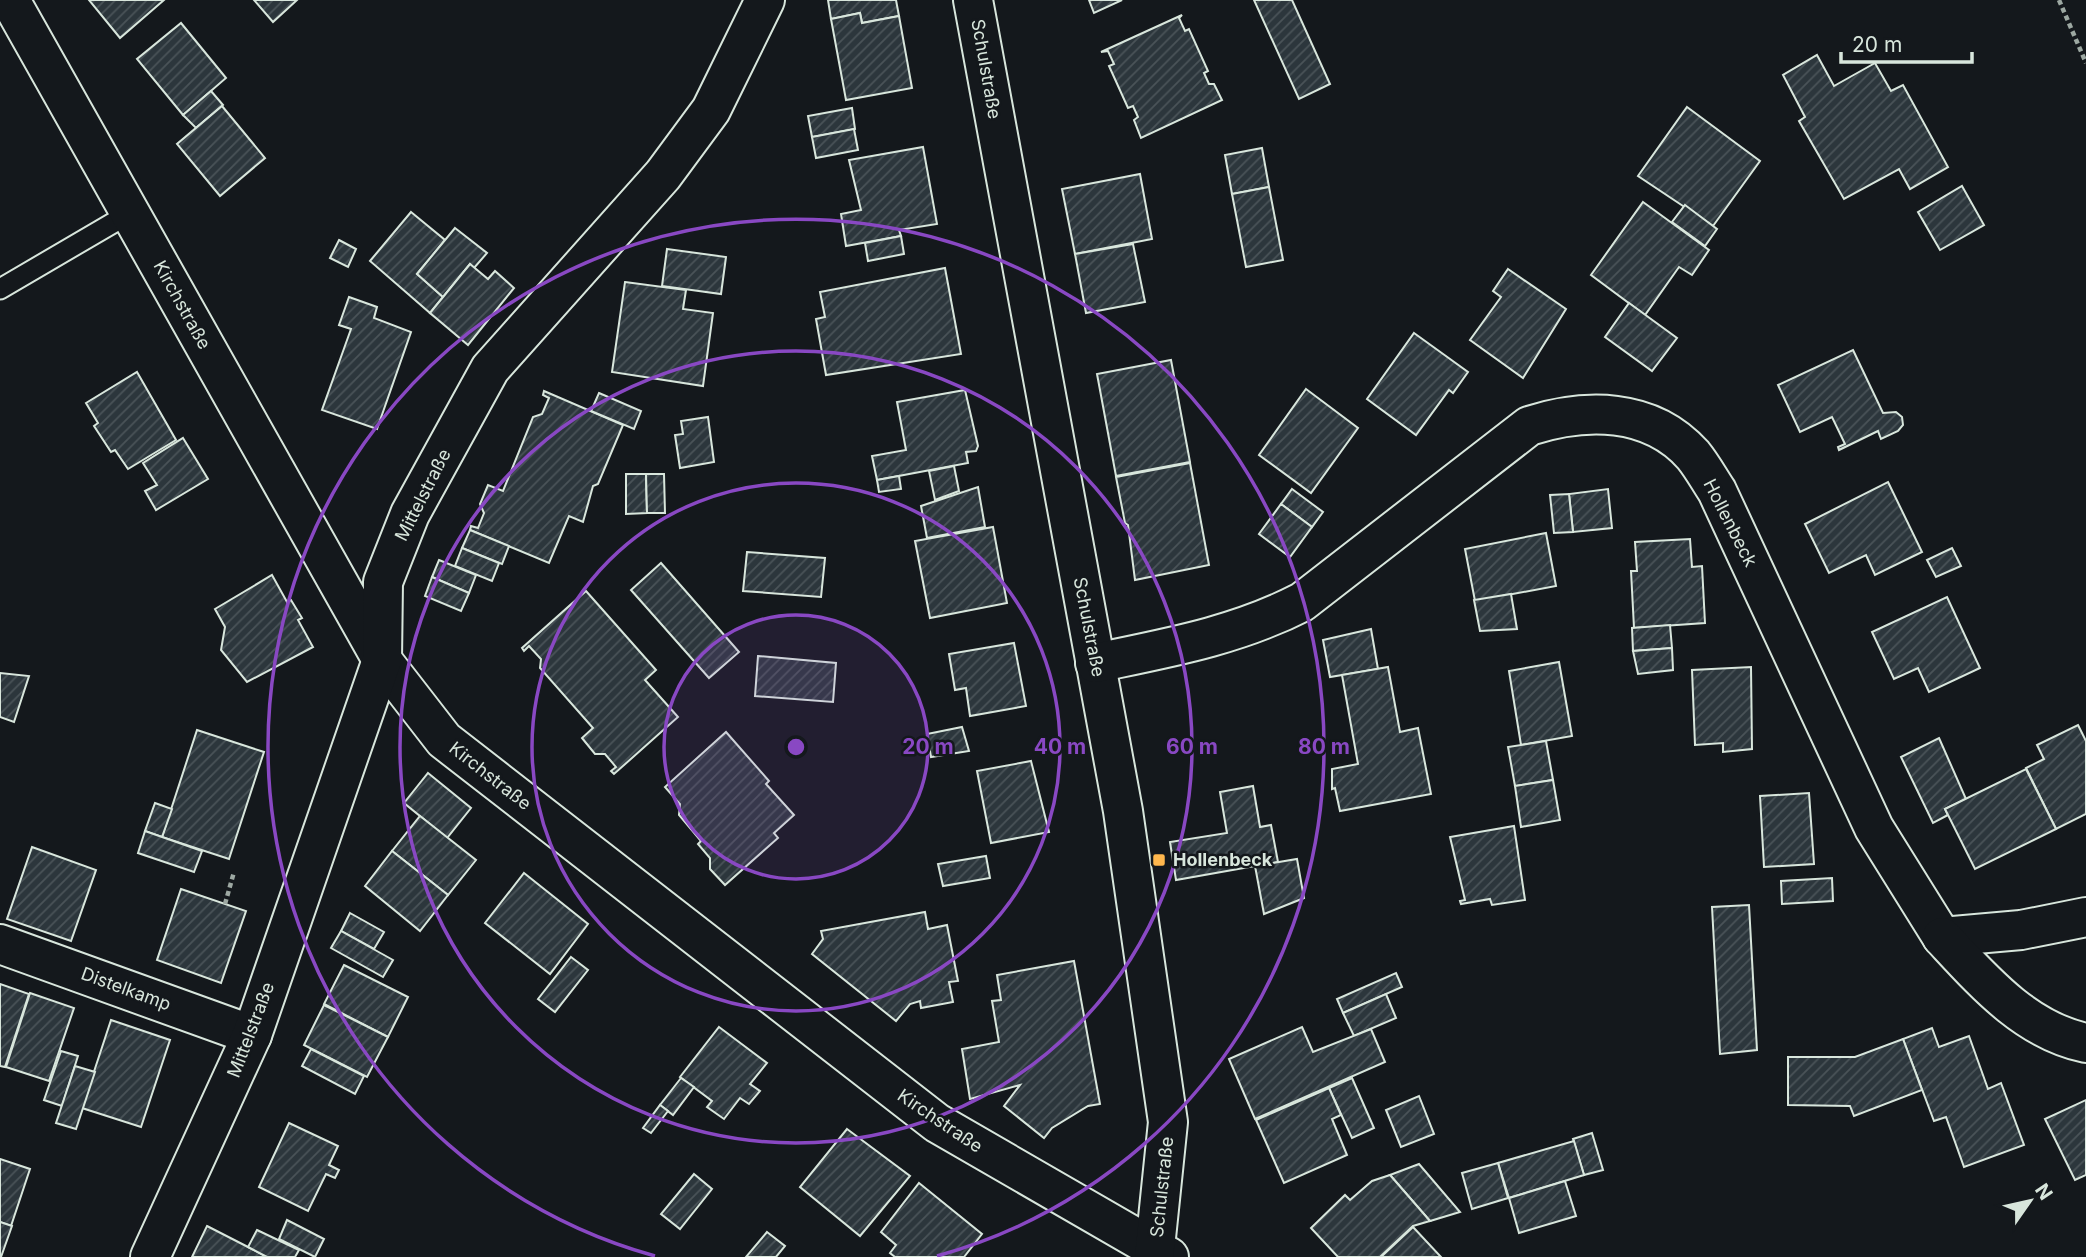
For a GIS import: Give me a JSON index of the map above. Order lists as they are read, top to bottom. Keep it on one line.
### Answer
{"streets":{"street":["Schulstraße","Kirchstraße","Mittelstraße","Hollenbeck","Distelkamp"]},"crossings":[["Schulstraße","Kirchstraße"],["Schulstraße","Hollenbeck"],["Kirchstraße","Mittelstraße"],["Mittelstraße","Distelkamp"]],"places":{"transit":["Hollenbeck"]},"scale_bar":"20 m","north":"top right","rings":["20 m","40 m","60 m","80 m"]}
